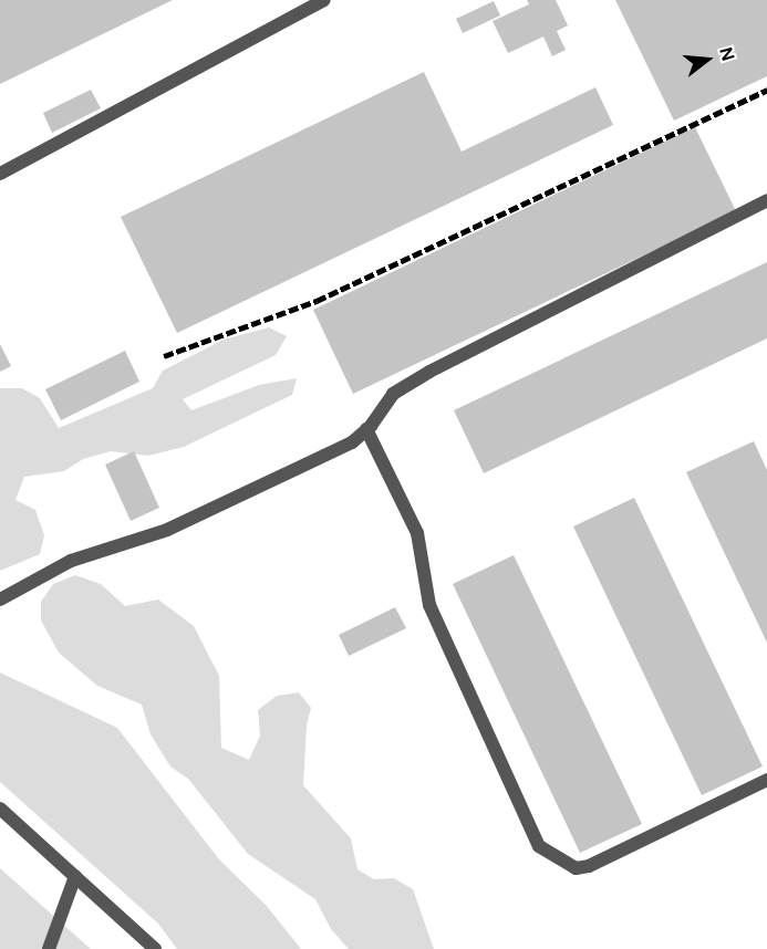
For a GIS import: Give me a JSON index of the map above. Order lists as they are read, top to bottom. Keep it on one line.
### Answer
{"north":"right"}
